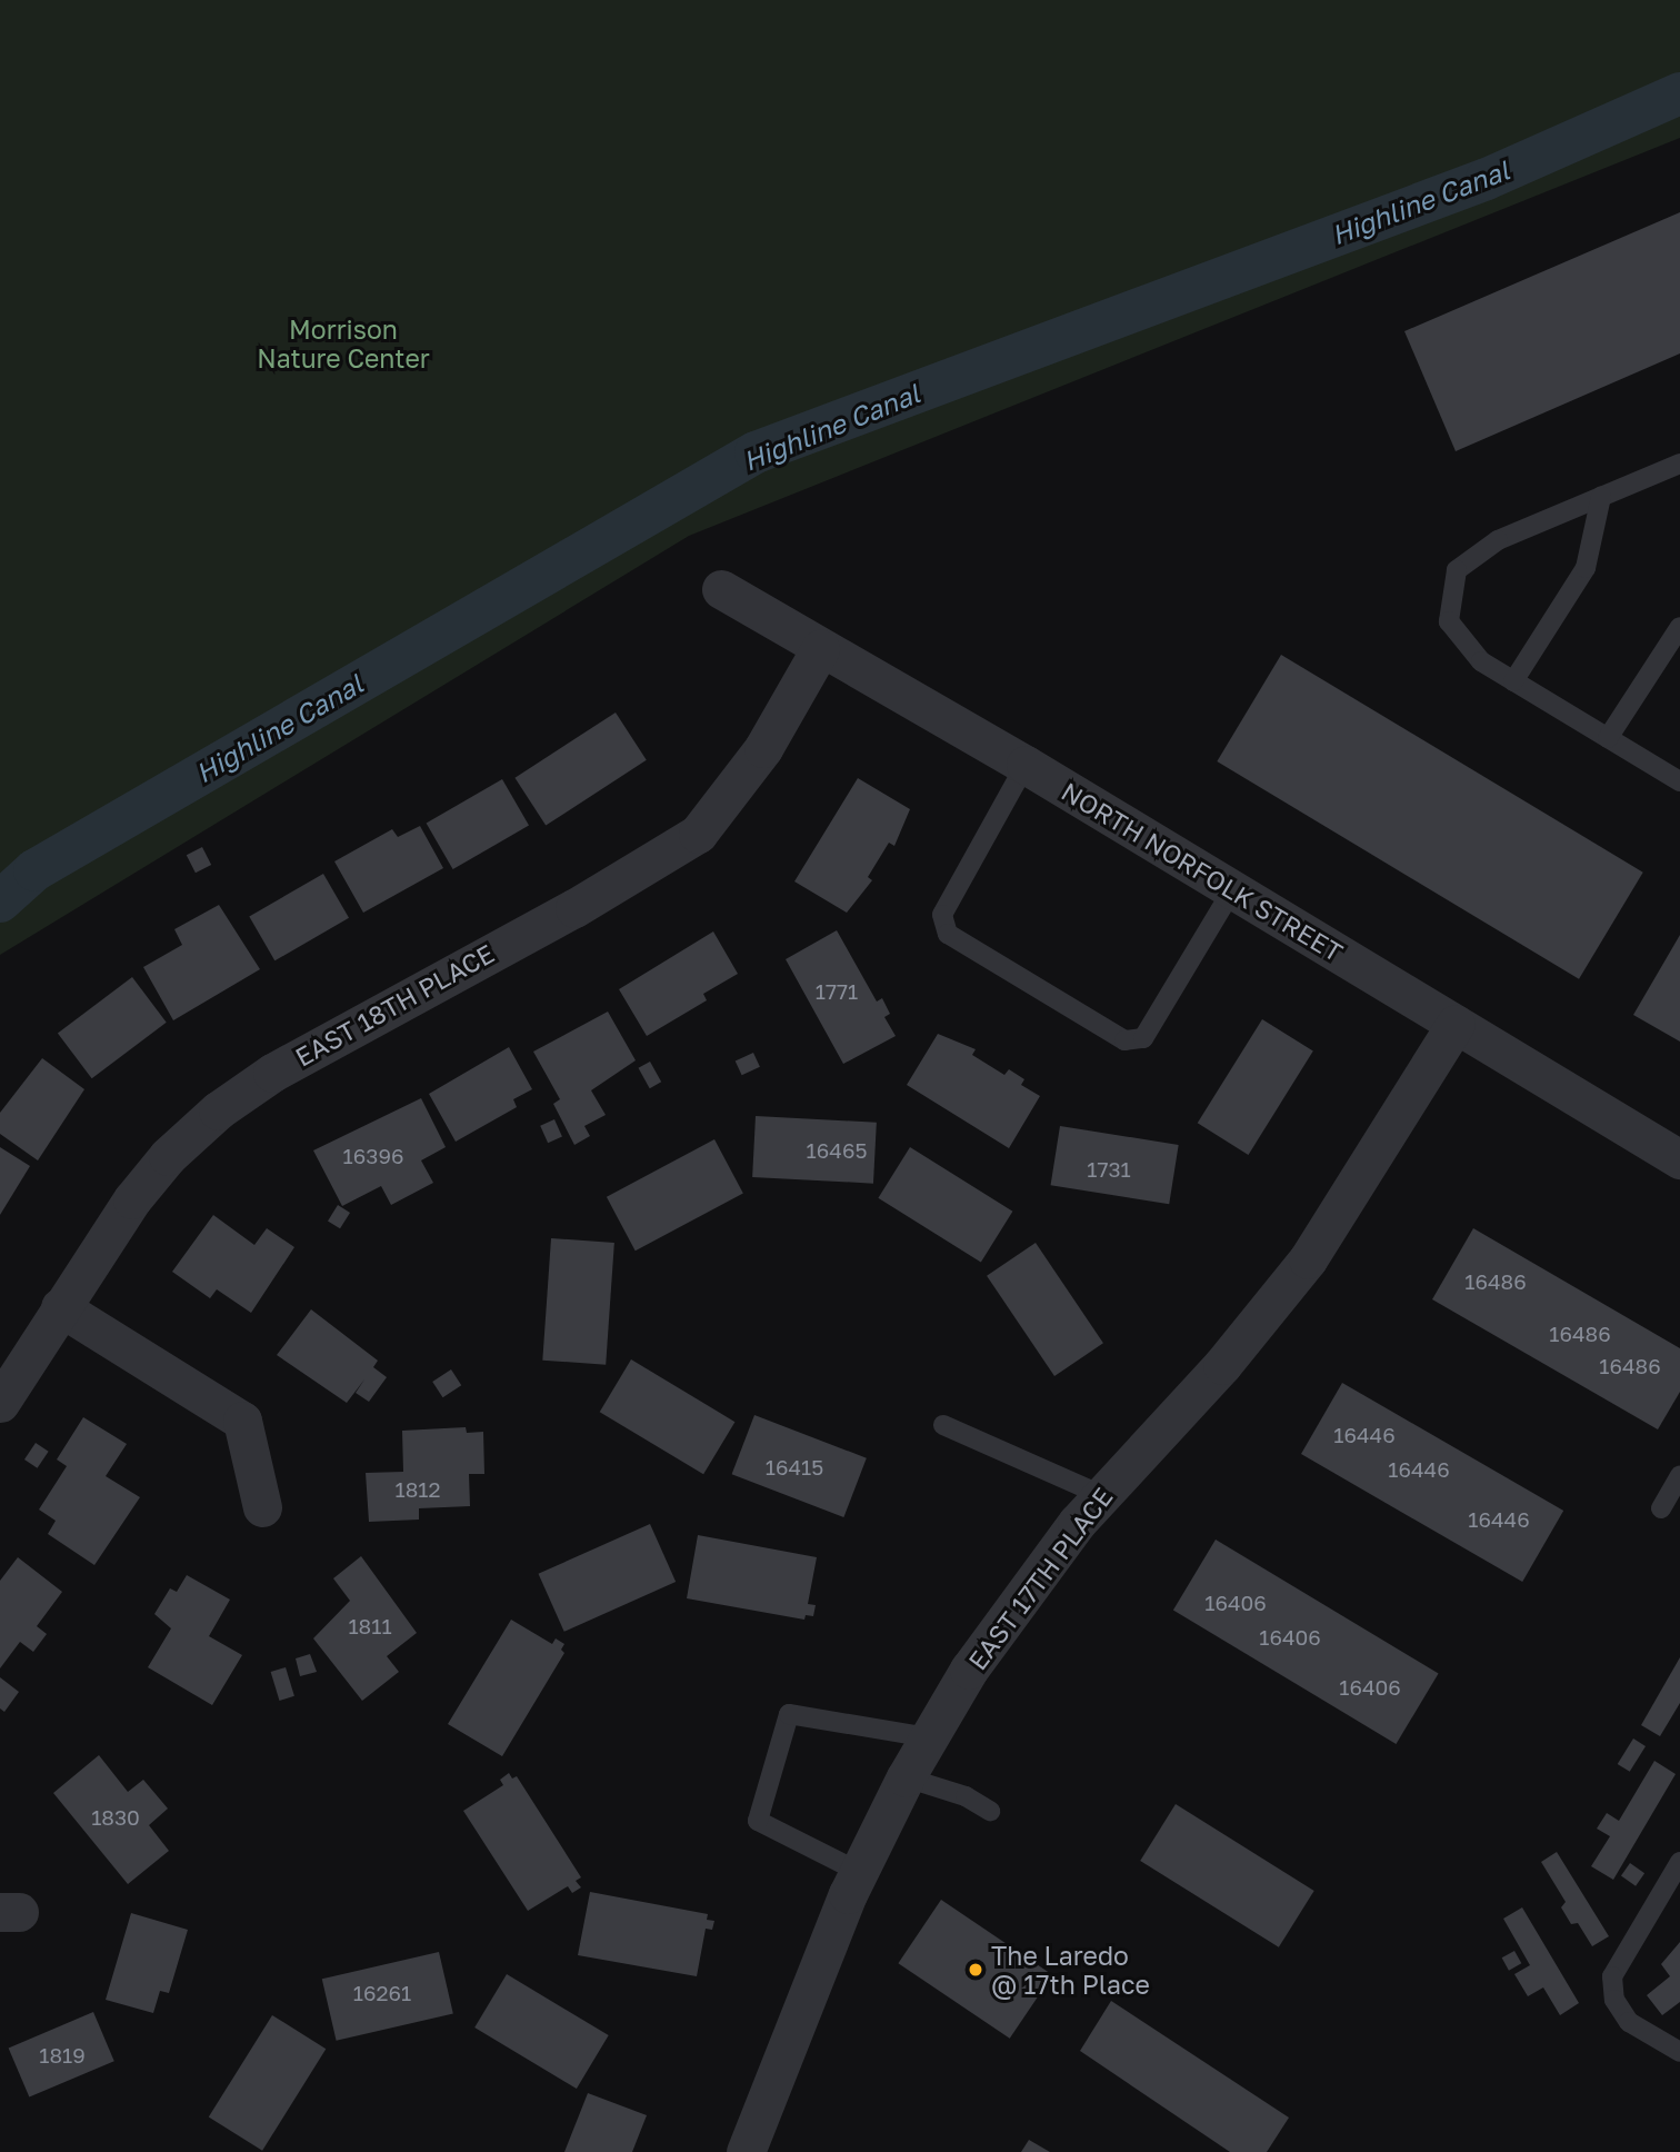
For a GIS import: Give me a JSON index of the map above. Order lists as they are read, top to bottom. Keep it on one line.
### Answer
{"streets":{"street":["NORTH NORFOLK STREET","EAST 18TH PLACE","EAST 17TH PLACE"]},"crossings":[["NORTH NORFOLK STREET","EAST 18TH PLACE"],["NORTH NORFOLK STREET","EAST 17TH PLACE"]],"water":["Highline Canal"],"parks":["Morrison Nature Center"],"places":["The Laredo @ 17th Place"],"house_numbers":["1771","16465","16396","1731","16486","16486","16486","16446","16415","16446","1812","16446","16406","1811","16406","16406","1830","16261","1819"]}
